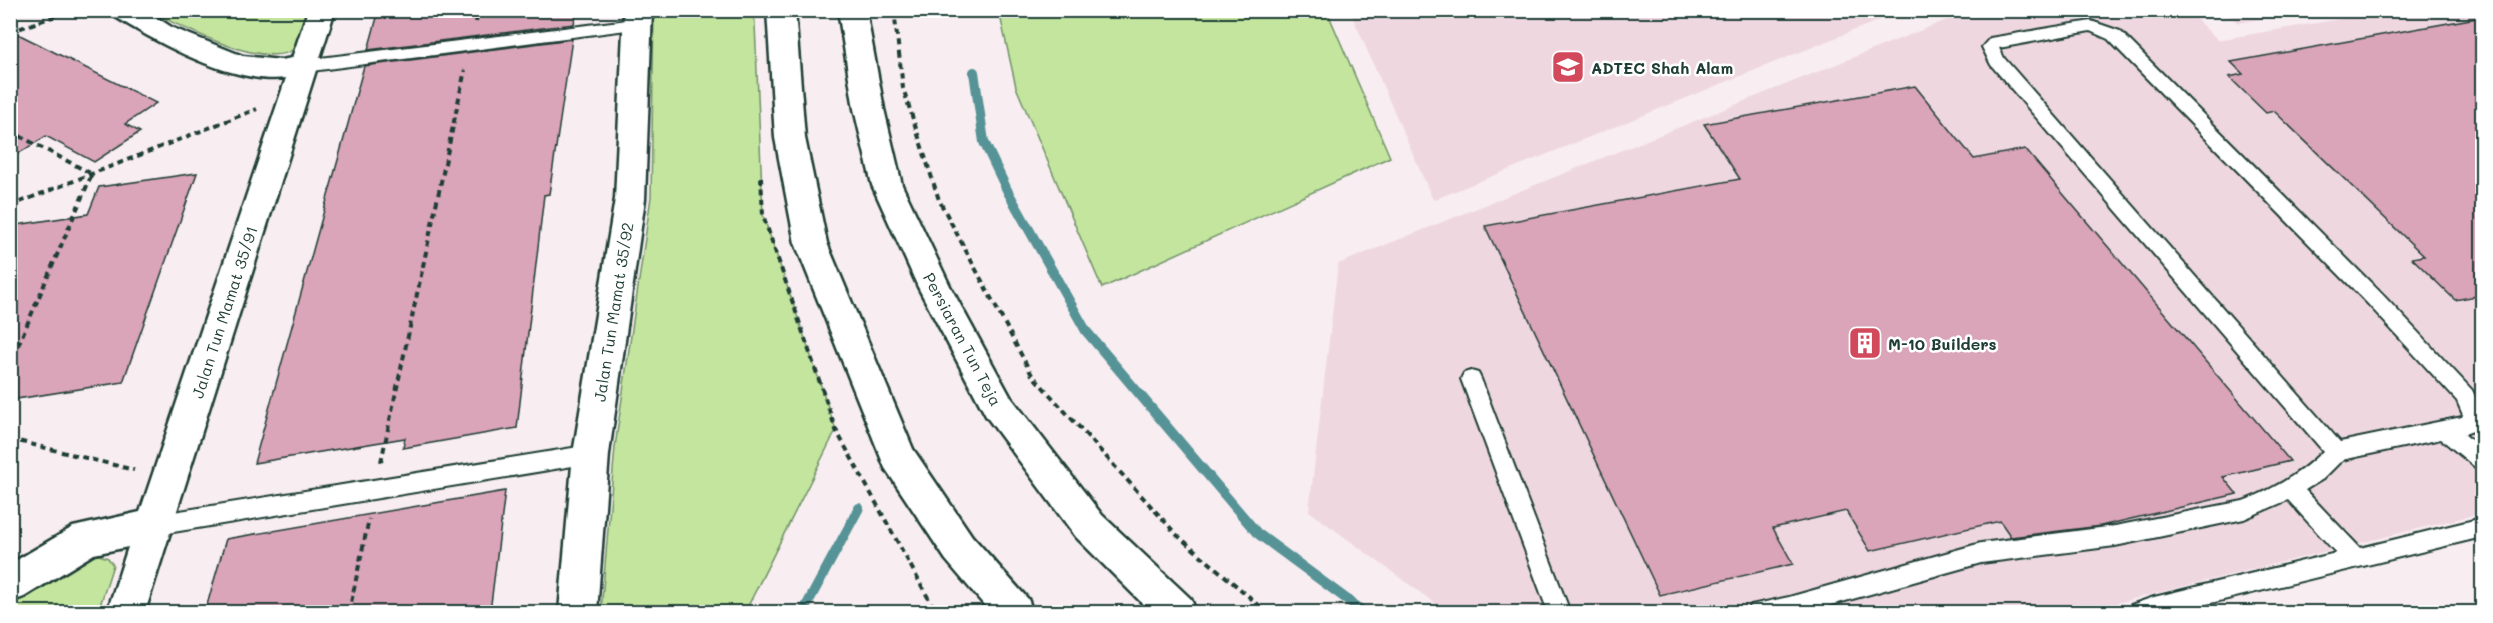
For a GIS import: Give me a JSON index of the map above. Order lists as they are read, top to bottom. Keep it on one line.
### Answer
{"streets":{"street":["Jalan Tun Mamat 35/91","Jalan Tun Mamat 35/92","Persiaran Tun Teja"]},"places":{"school or university":["ADTEC Shah Alam"],"building":["M-10 Builders"]}}
